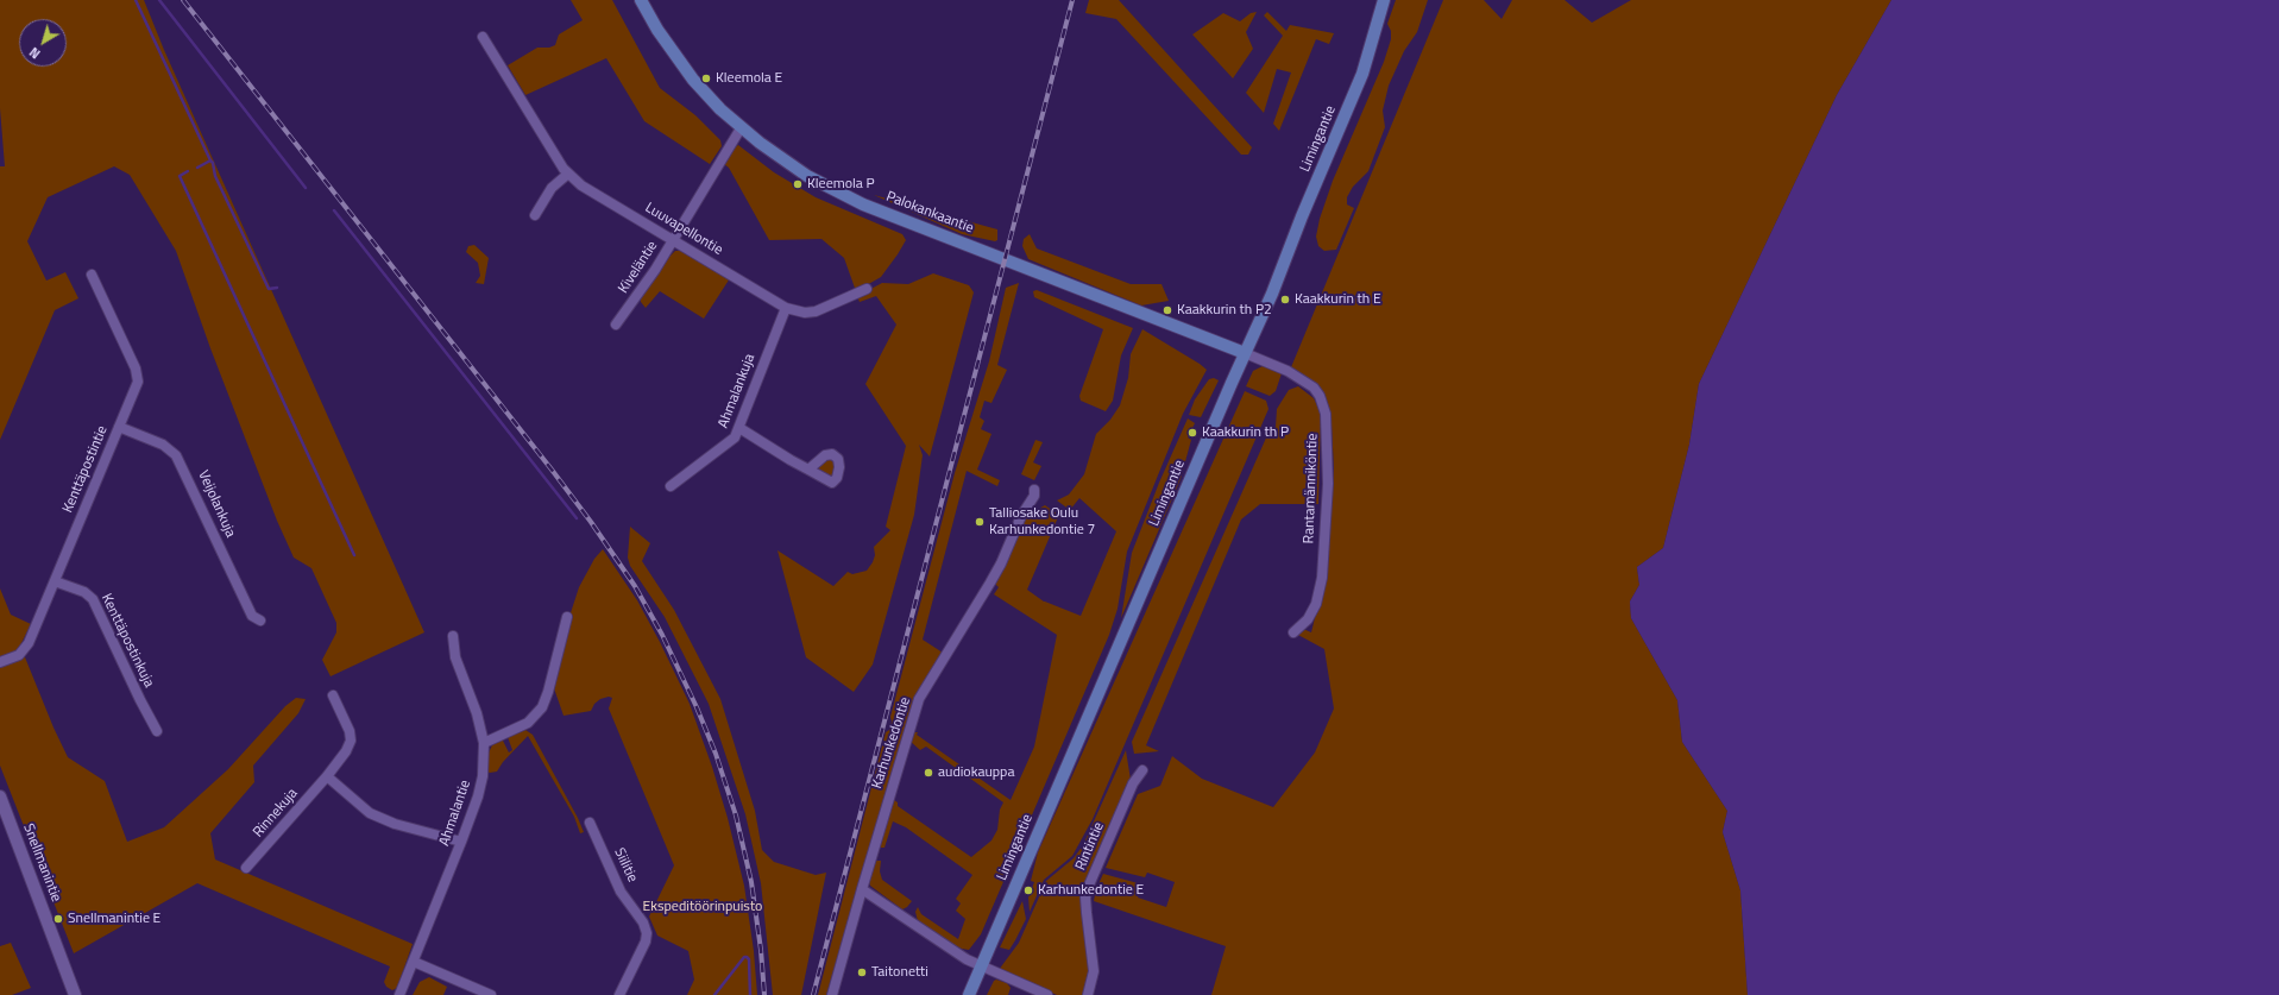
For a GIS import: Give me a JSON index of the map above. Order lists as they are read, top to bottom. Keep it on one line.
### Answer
{"streets":{"main road":["Limingantie","Palokankaantie"],"street":["Luuvapellontie","Kiveläntie","Ahmalankuja","Kenttäpostintie","Rantamänniköntie","Veijolankuja","Kenttäpostinkuja","Karhunkedontie","Rinnekuja","Ahmalantie","Rintintie","Snellmanintie","Siilitie"]},"crossings":[["Limingantie","Palokankaantie"],["Limingantie","Rantamänniköntie"],["Palokankaantie","Kiveläntie"],["Palokankaantie","Rantamänniköntie"],["Luuvapellontie","Kiveläntie"],["Luuvapellontie","Ahmalankuja"],["Kenttäpostintie","Veijolankuja"],["Kenttäpostintie","Kenttäpostinkuja"]],"parks":["Ekspeditöörinpuisto"],"places":["Kleemola E","Kleemola P","Kaakkurin th E","Kaakkurin th P2","Kaakkurin th P","Talliosake Oulu Karhunkedontie 7","audiokauppa","Karhunkedontie E","Snellmanintie E","Taitonetti"],"north":"bottom left"}
